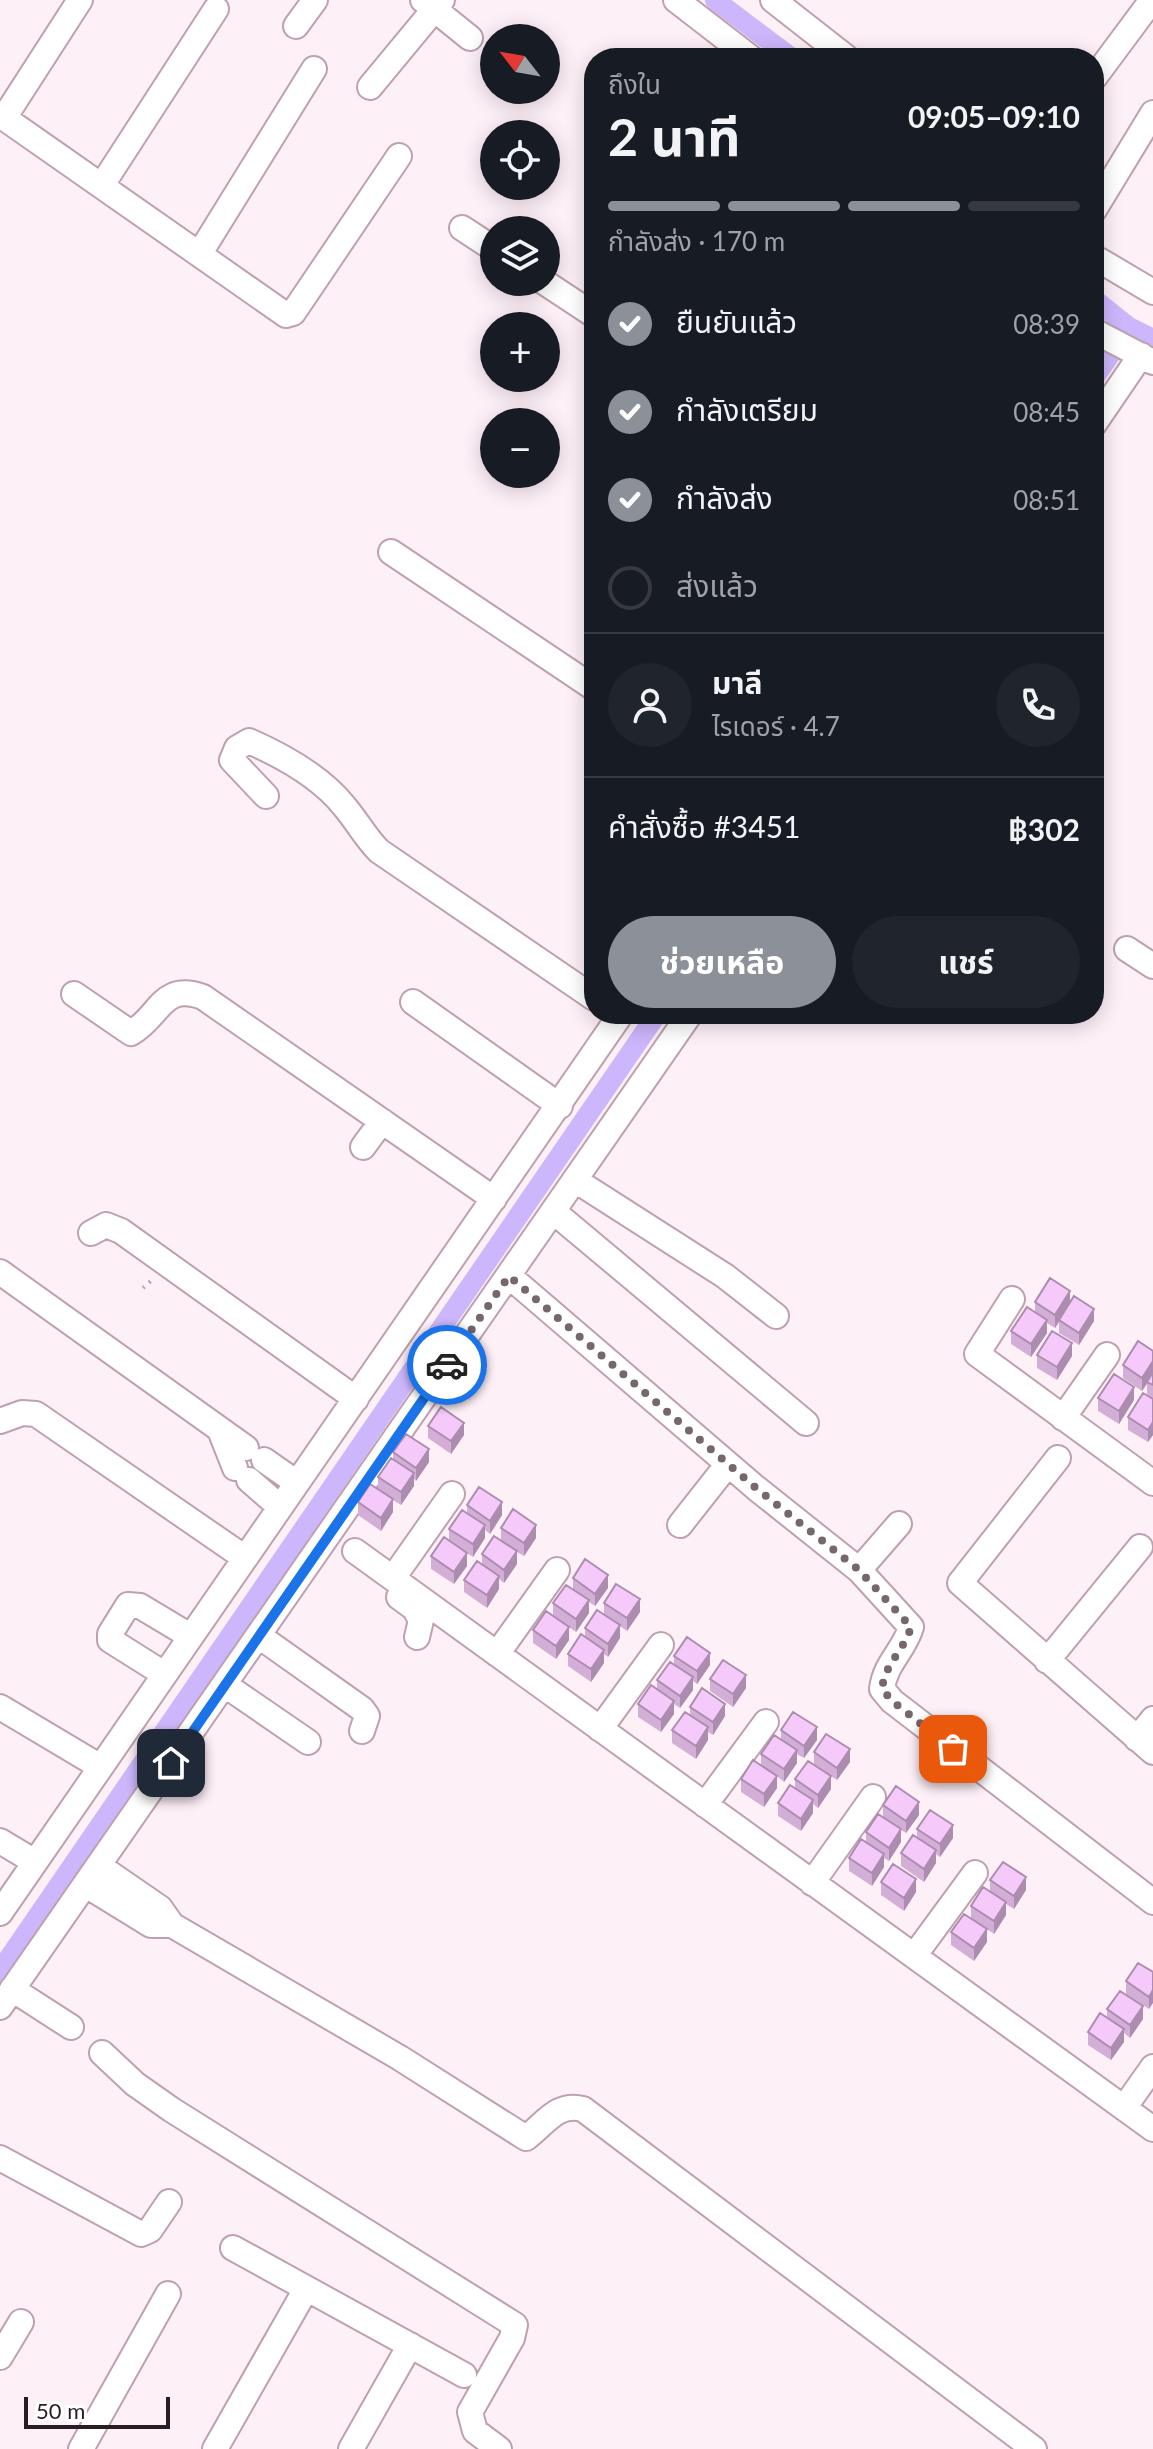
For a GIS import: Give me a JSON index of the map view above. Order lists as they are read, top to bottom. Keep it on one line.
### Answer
{"scale_bar":"50 m","north":"top left","page":{"map_buttons":["+","−"],"heading":["2 นาที","ถึงใน","09:05–09:10"],"panel":["มาลี","ไรเดอร์ · 4.7","คำสั่งซื้อ #3451","฿302"],"bar":"กำลังส่ง · 170 m","list":[["ยืนยันแล้ว","08:39"],["กำลังเตรียม","08:45"],["กำลังส่ง","08:51"],"ส่งแล้ว"],"buttons":["ช่วยเหลือ","แชร์"],"scale":"50 m"}}
